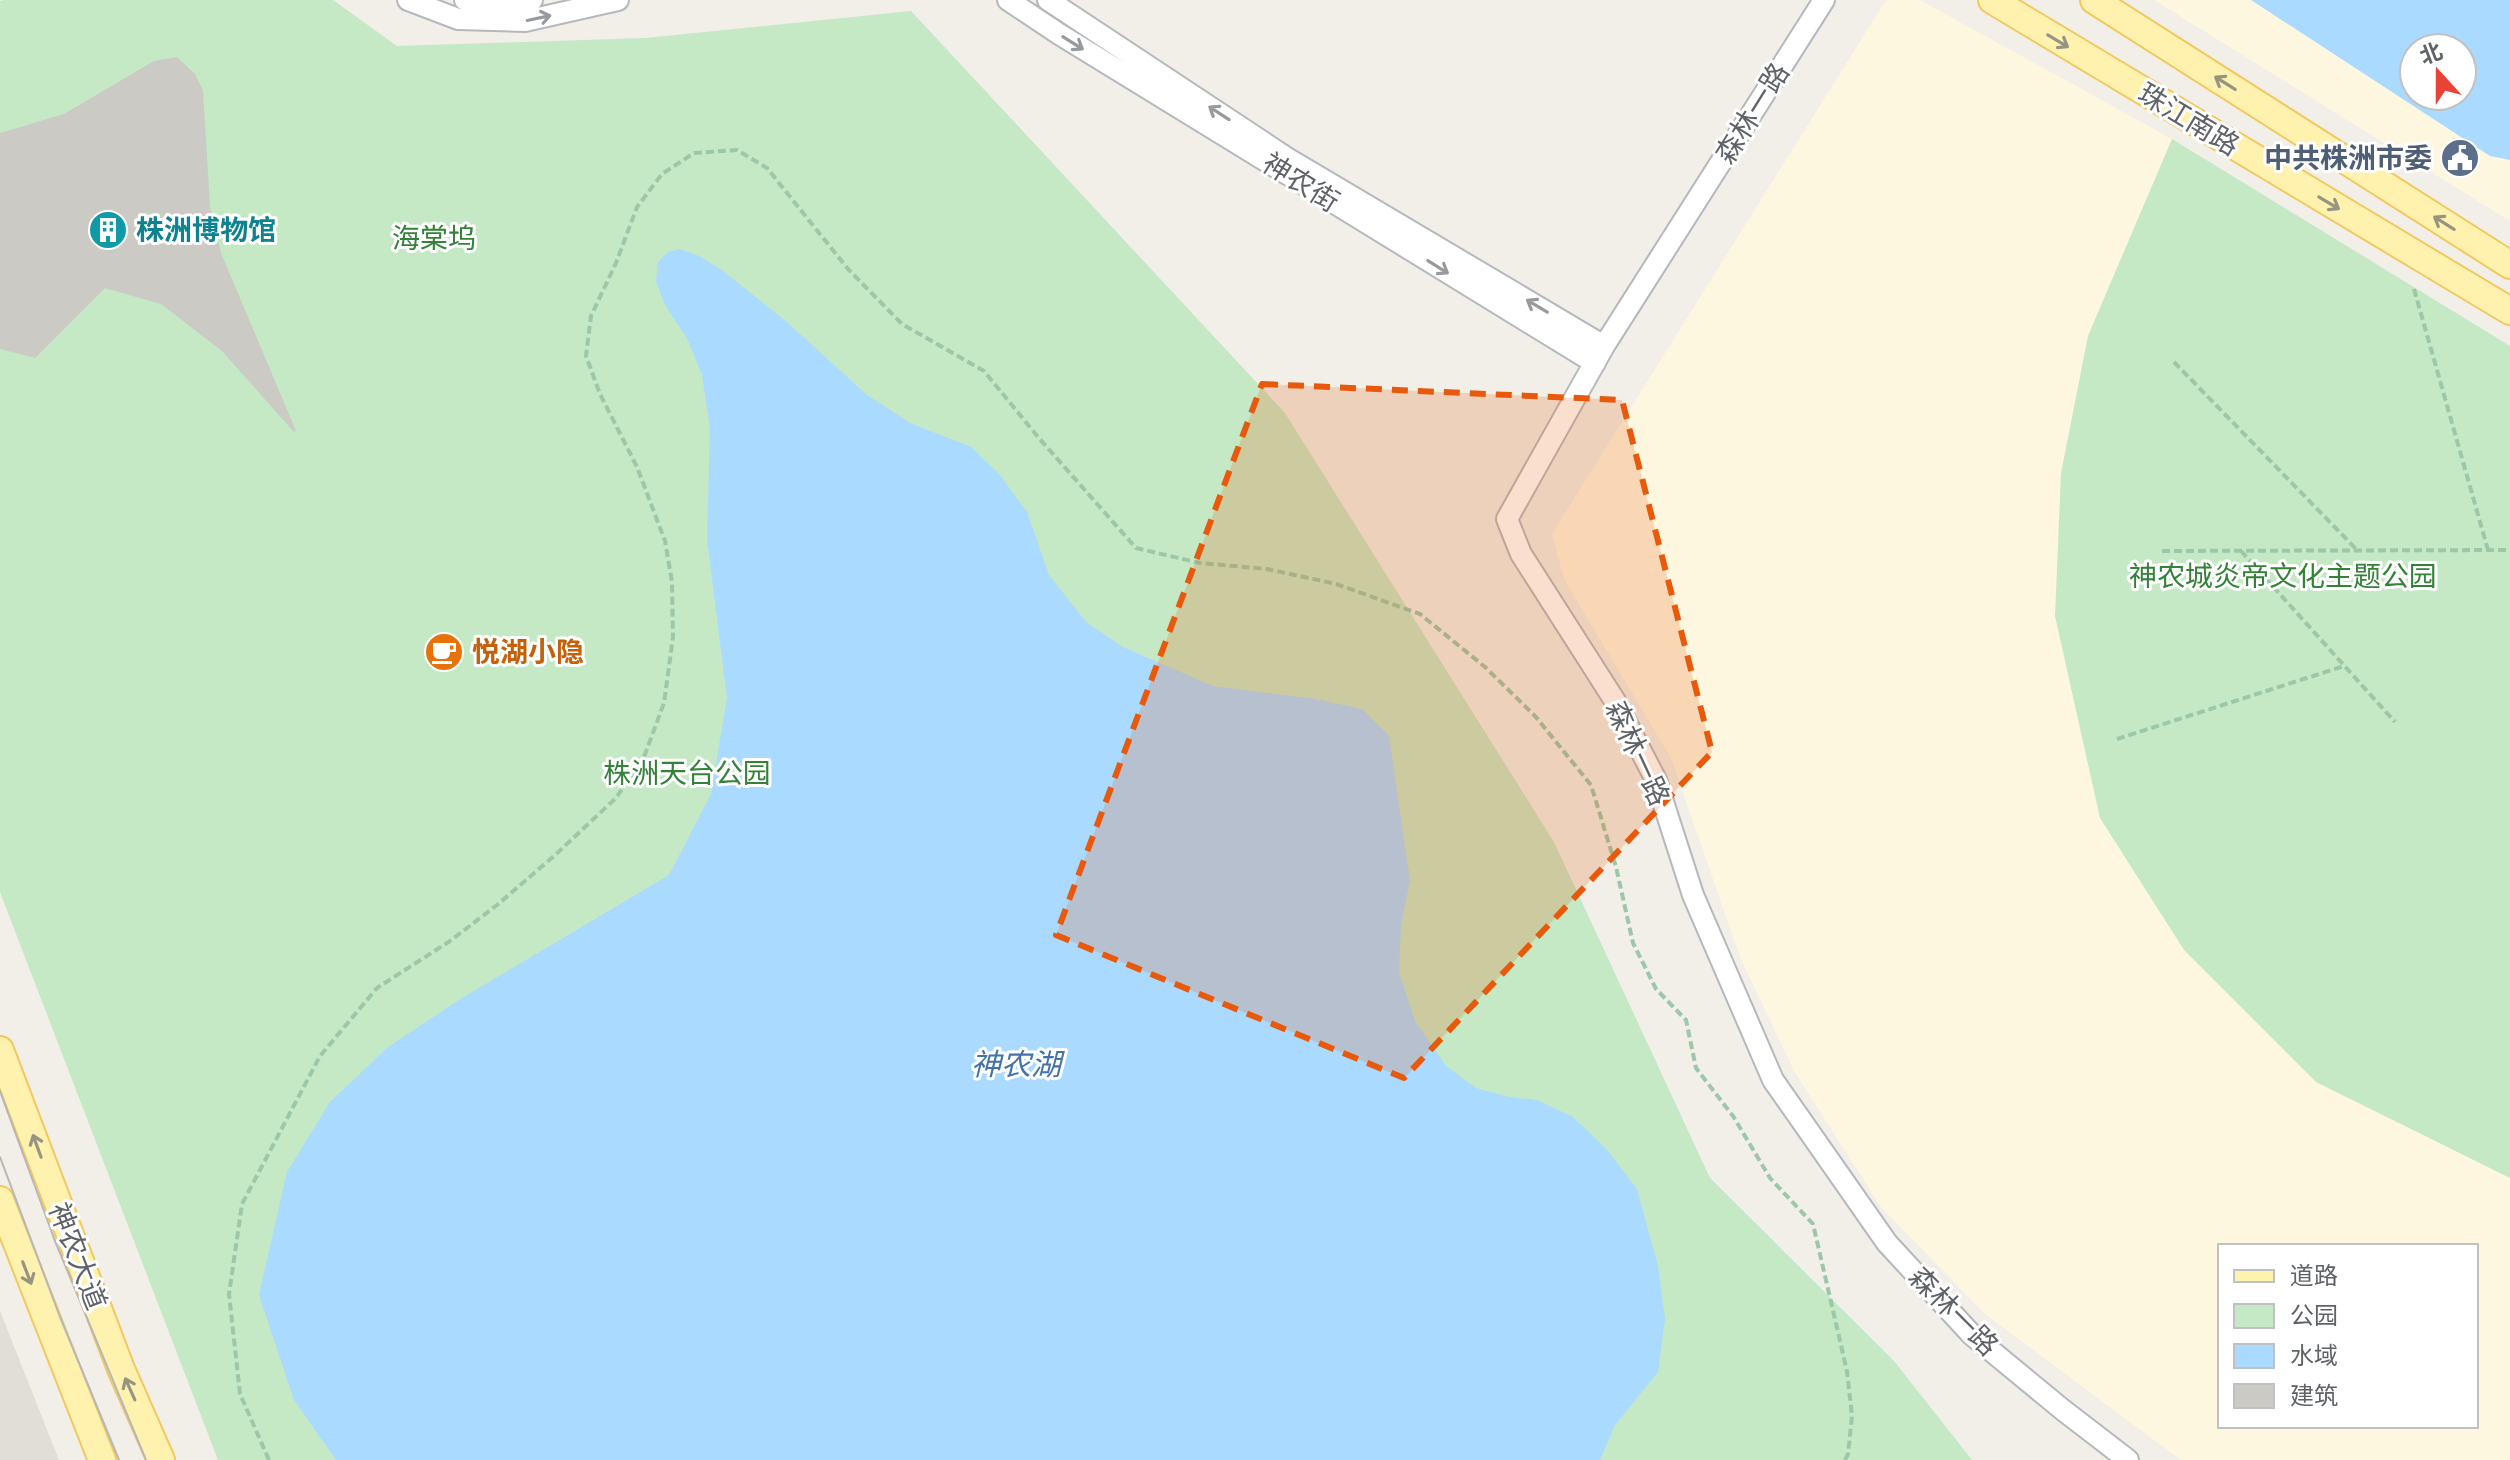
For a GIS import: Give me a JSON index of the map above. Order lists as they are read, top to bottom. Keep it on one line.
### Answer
{"streets":{"main road":["珠江南路","神农大道"],"street":["森林一路","神农街"]},"crossings":[["森林一路","神农街"]],"water":["神农湖"],"parks":["海棠坞","神农城炎帝文化主题公园","株洲天台公园"],"places":{"public building":["中共株洲市委"],"building":["株洲博物馆"],"cafe":["悦湖小隐"]},"legend":["道路","公园","水域","建筑"],"north":"top"}
